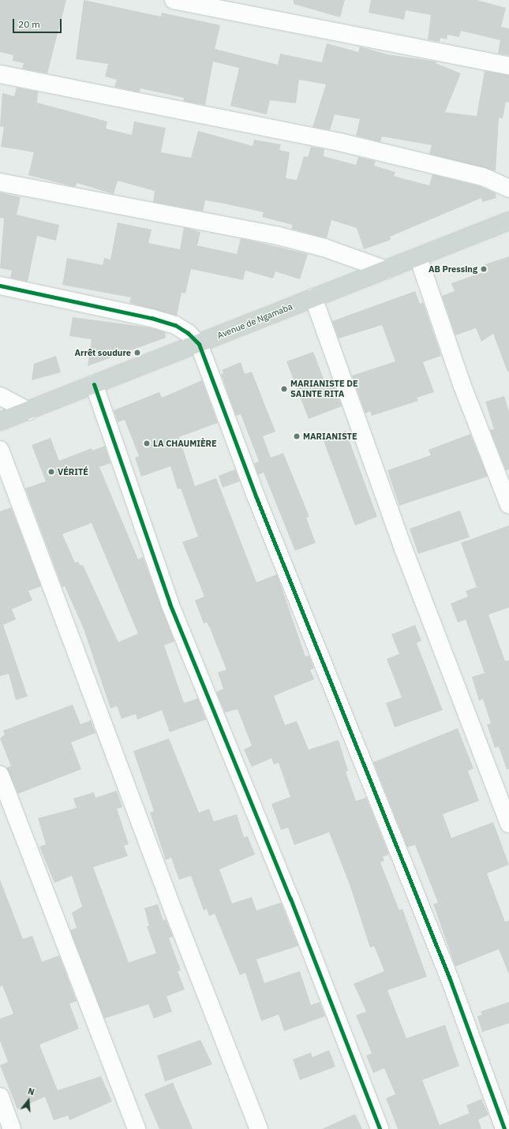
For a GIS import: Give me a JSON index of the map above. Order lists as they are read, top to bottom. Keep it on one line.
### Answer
{"streets":{"main road":["Avenue de Ngamaba"]},"places":["AB Pressing","Arrêt soudure","MARIANISTE DE SAINTE RITA","MARIANISTE","LA CHAUMIÈRE","VÉRITÉ"],"scale_bar":"20 m","north":"top"}
